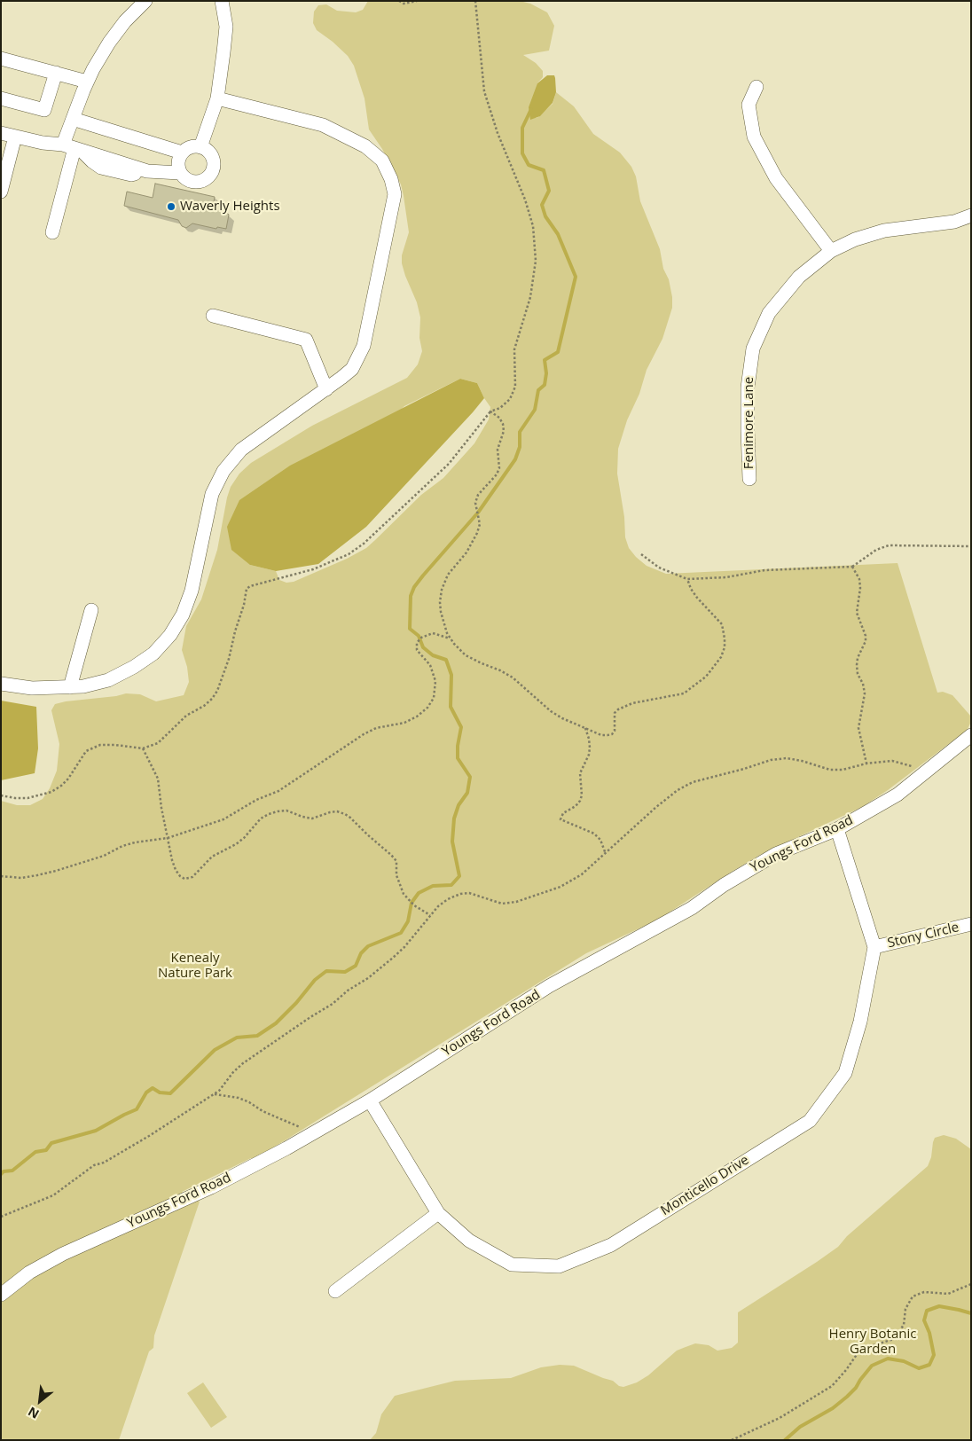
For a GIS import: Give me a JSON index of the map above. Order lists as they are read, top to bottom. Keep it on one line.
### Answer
{"streets":{"street":["Fenimore Lane","Youngs Ford Road","Stony Circle","Monticello Drive"]},"crossings":[["Youngs Ford Road","Monticello Drive"],["Stony Circle","Monticello Drive"]],"parks":["Kenealy Nature Park","Henry Botanic Garden"],"places":["Waverly Heights"],"north":"bottom left"}
